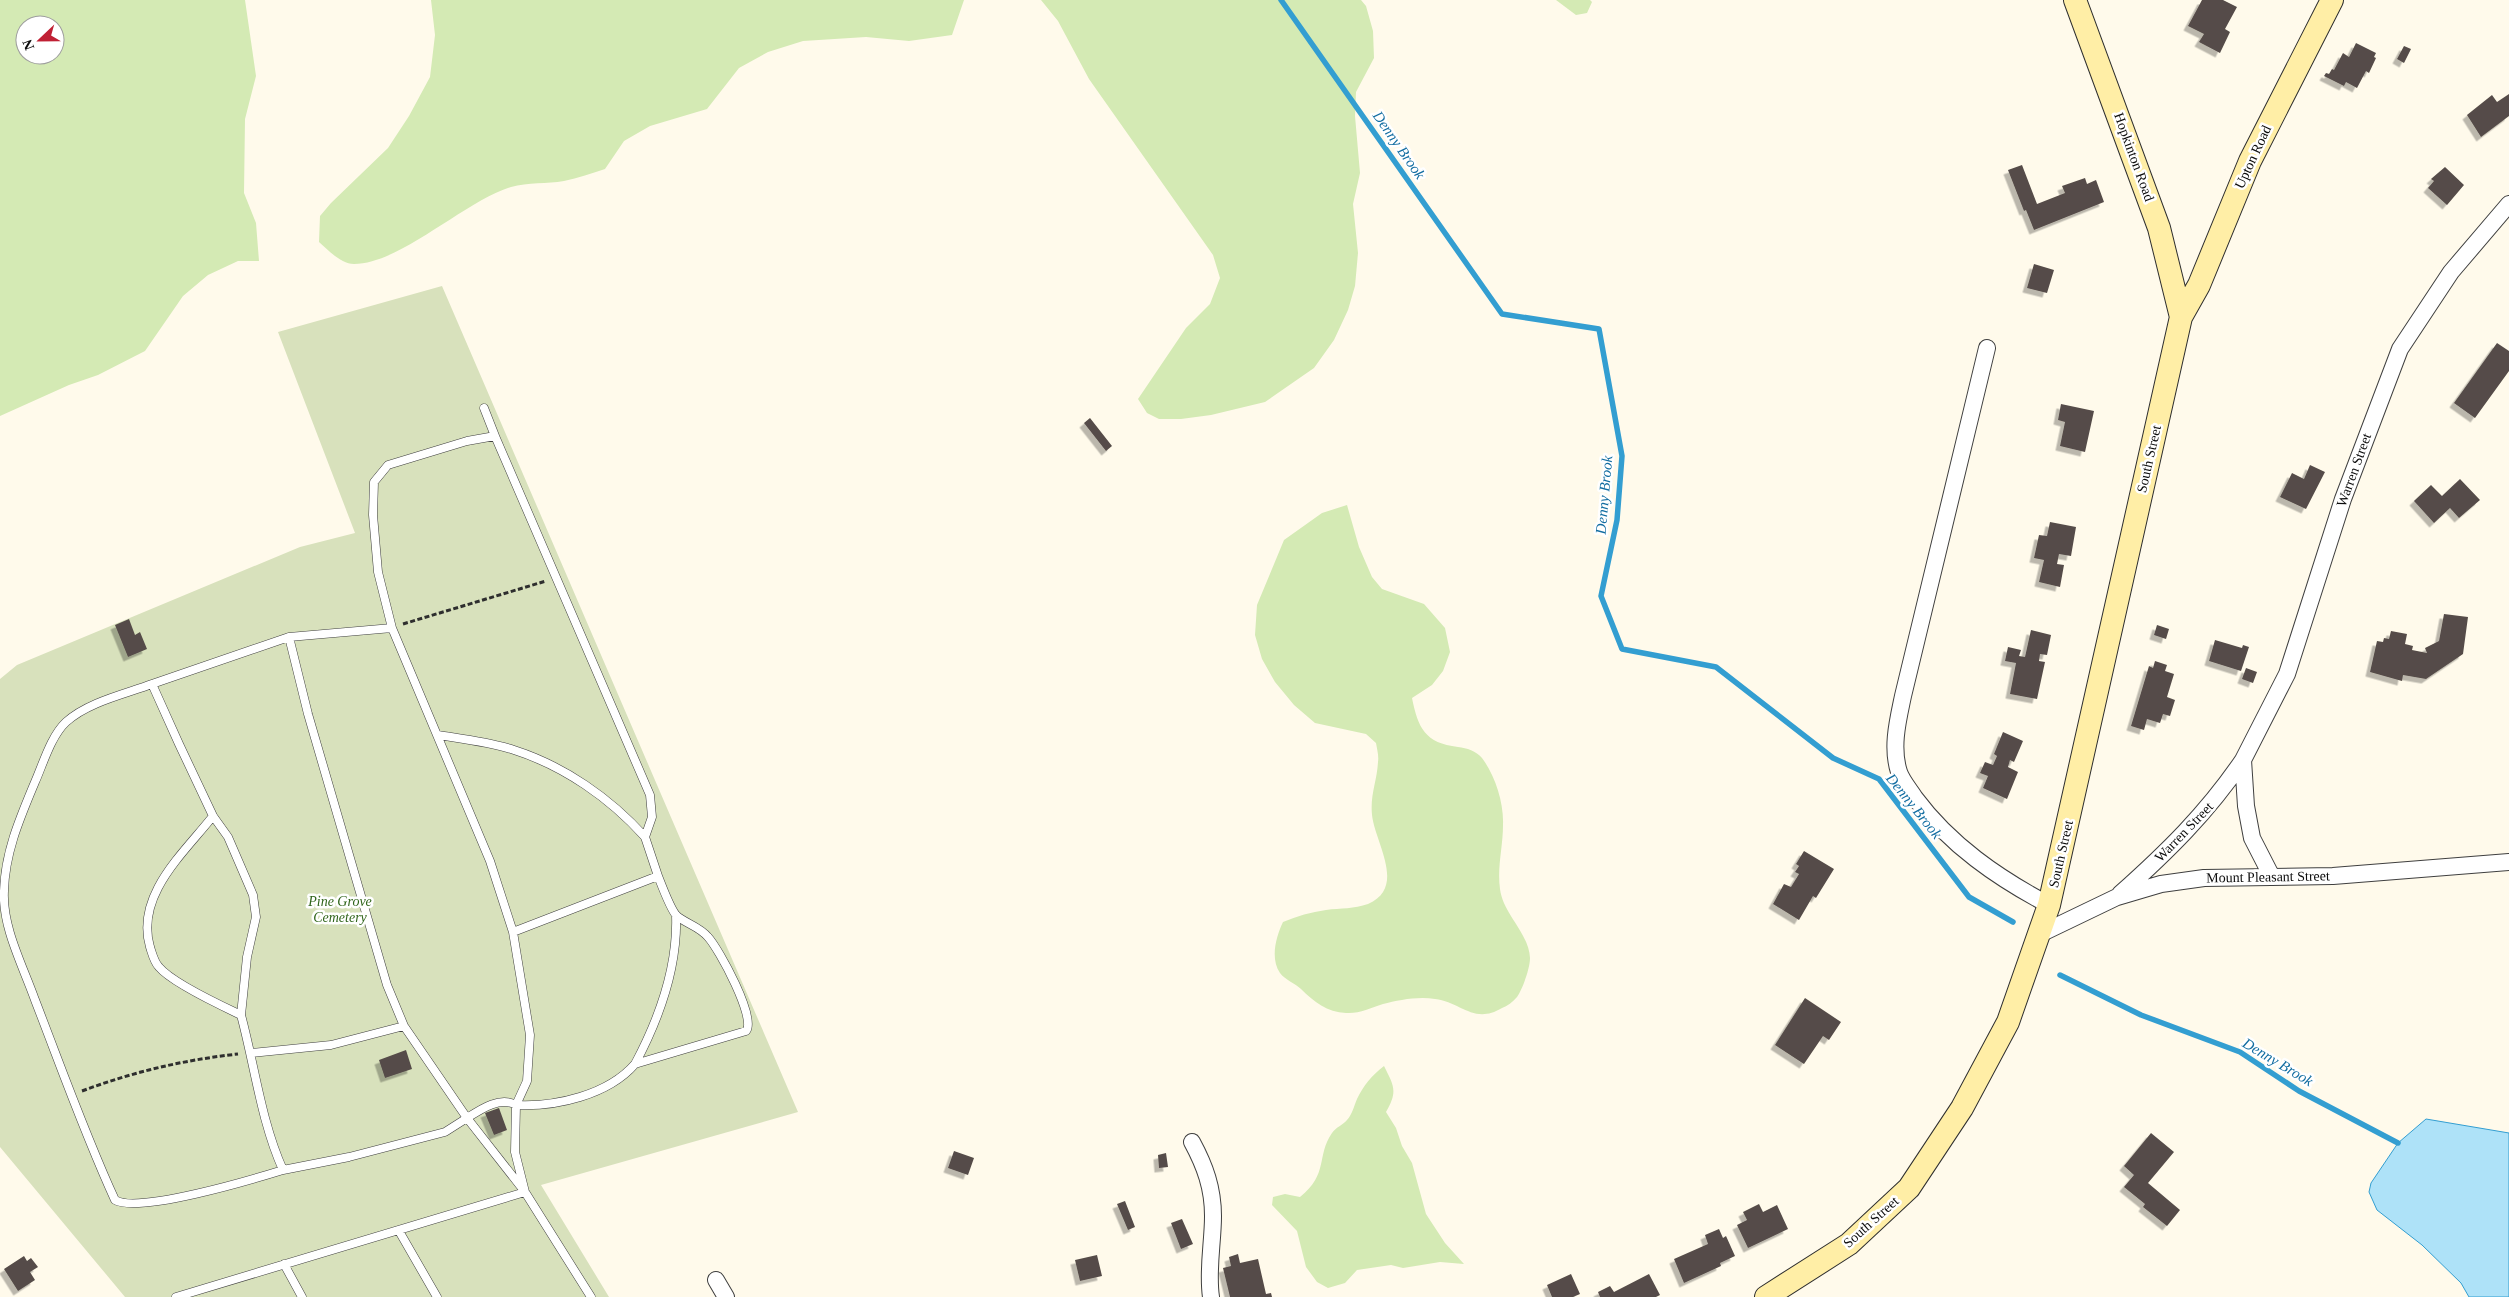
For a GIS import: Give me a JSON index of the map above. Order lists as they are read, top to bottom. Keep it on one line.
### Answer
{"streets":{"main road":["Hopkinton Road","Upton Road","South Street"],"street":["Warren Street","Mount Pleasant Street"]},"crossings":[["Hopkinton Road","Upton Road"],["Hopkinton Road","South Street"],["Upton Road","South Street"],["South Street","Mount Pleasant Street"],["Warren Street","Mount Pleasant Street"]],"water":["Denny Brook"],"parks":["Pine Grove Cemetery"],"north":"left"}
